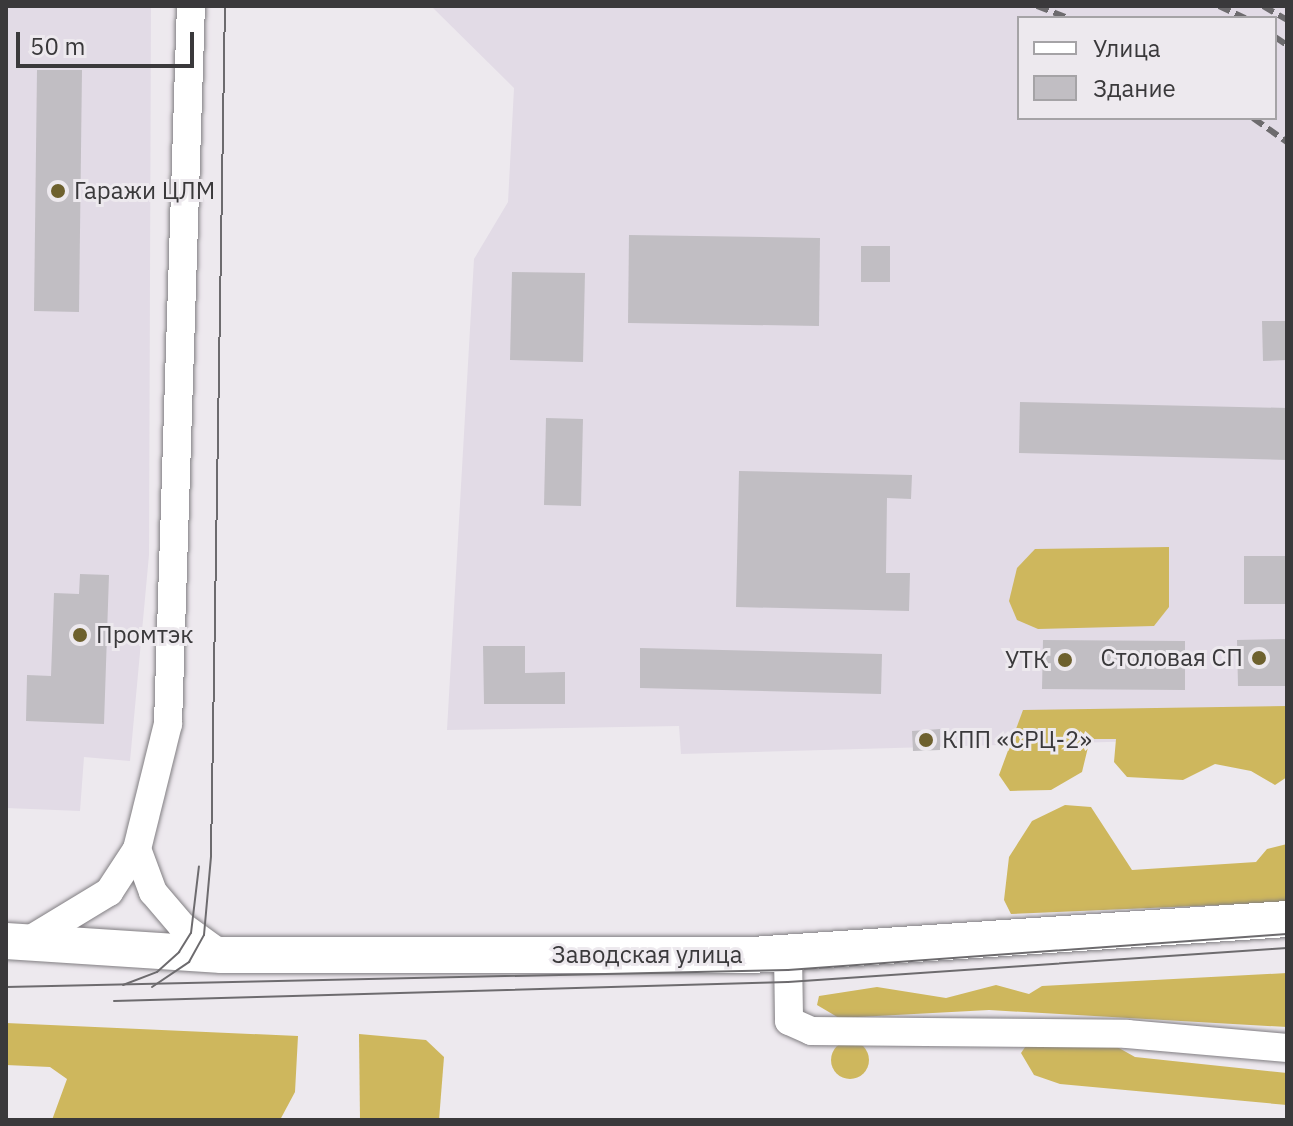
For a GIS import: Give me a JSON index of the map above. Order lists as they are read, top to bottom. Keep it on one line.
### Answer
{"streets":{"main road":["Заводская улица"]},"places":["Гаражи ЦЛМ","Промтэк","Столовая СП","УТК","КПП «СРЦ-2»"],"legend":["Улица","Здание"],"scale_bar":"50 m"}
